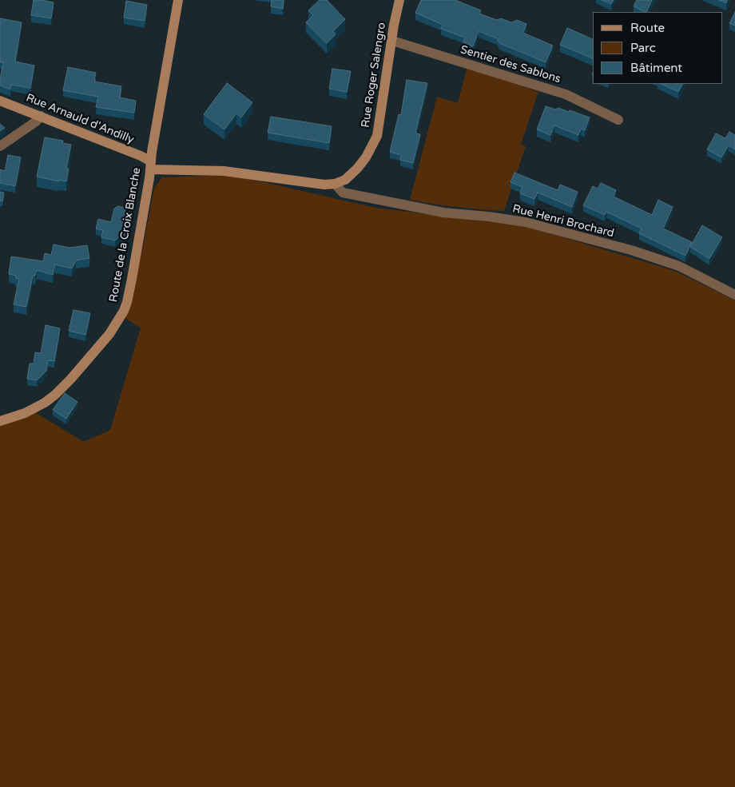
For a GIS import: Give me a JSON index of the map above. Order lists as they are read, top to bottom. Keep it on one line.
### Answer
{"streets":{"main road":["Rue Roger Salengro","Rue Arnauld d'Andilly","Route de la Croix Blanche"],"street":["Sentier des Sablons","Rue Henri Brochard"]},"crossings":[["Sentier des Sablons","Rue Roger Salengro"],["Rue Roger Salengro","Rue Henri Brochard"],["Rue Arnauld d'Andilly","Route de la Croix Blanche"]],"legend":["Route","Parc","Bâtiment"]}
